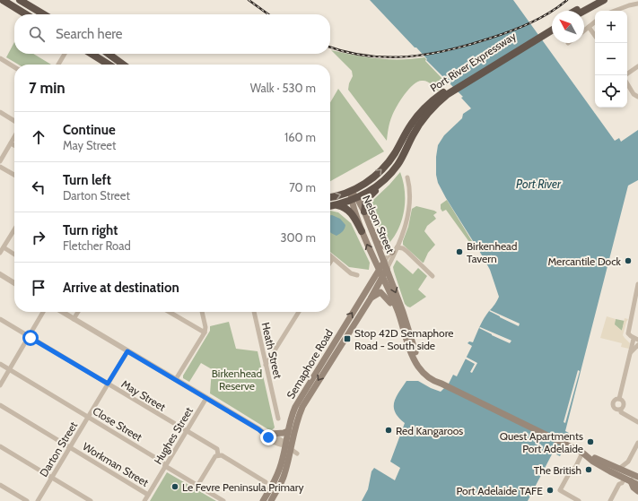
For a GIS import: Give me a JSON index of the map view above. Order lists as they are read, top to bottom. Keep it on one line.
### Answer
{"streets":{"highway":["Port River Expressway"],"main road":["Nelson Street","Semaphore Road"],"street":["Heath Street","May Street","Close Street","Hughes Street","Darton Street","Workman Street"]},"crossings":[["Port River Expressway","Nelson Street"],["Nelson Street","Semaphore Road"],["May Street","Hughes Street"],["May Street","Darton Street"],["Close Street","Hughes Street"],["Close Street","Darton Street"],["Hughes Street","Workman Street"],["Darton Street","Workman Street"]],"water":["Port River"],"parks":["Birkenhead Reserve"],"places":{"other":["Birkenhead Tavern","Mercantile Dock","Red Kangaroos","Quest Apartments Port Adelaide","The British","Le Fevre Peninsula Primary","Port Adelaide TAFE"],"transit":["Stop 42D Semaphore Road - South side"]},"north":"top left","page":{"map_buttons":["+","−"],"search":"Search here","heading":["7 min","Walk · 530 m"],"list":[["Continue","May Street","160 m"],["Turn left","Darton Street","70 m"],["Turn right","Fletcher Road","300 m"],"Arrive at destination"]}}
